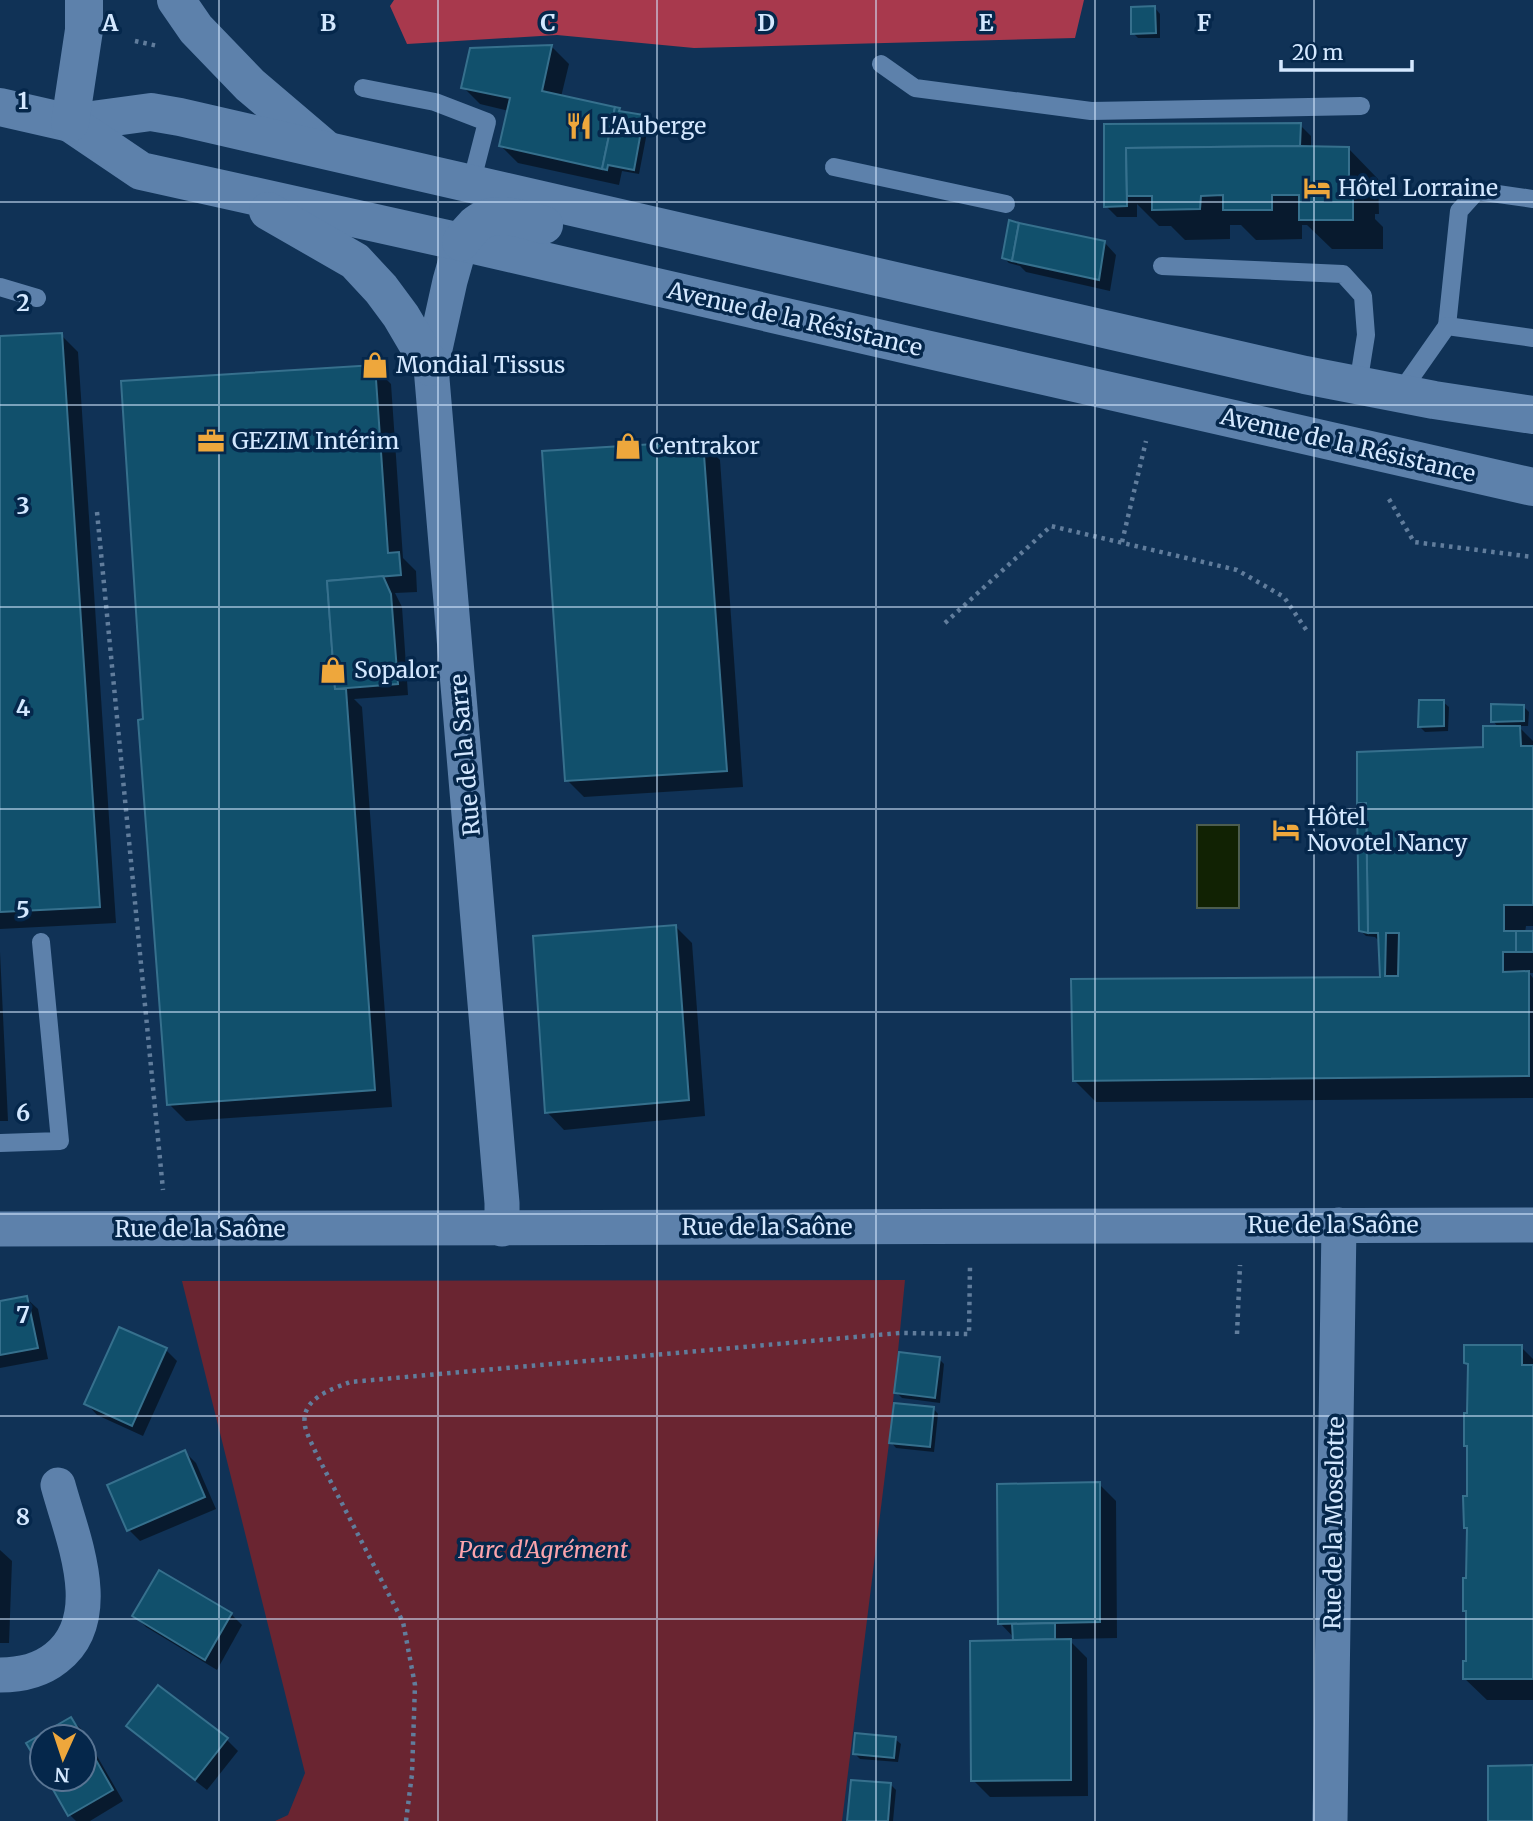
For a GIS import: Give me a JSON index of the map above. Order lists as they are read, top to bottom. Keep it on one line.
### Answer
{"streets":{"main road":["Avenue de la Résistance"],"street":["Rue de la Sarre","Rue de la Saône","Rue de la Moselotte"]},"crossings":[["Avenue de la Résistance","Rue de la Sarre"],["Rue de la Sarre","Rue de la Saône"],["Rue de la Saône","Rue de la Moselotte"]],"parks":["Parc d'Agrément"],"places":{"restaurant":["L'Auberge"],"hotel":["Hôtel Lorraine","Hôtel Novotel Nancy"],"shop":["Mondial Tissus","Centrakor","Sopalor"],"office":["GEZIM Intérim"]},"scale_bar":"20 m","north":"bottom","grid":{"columns":["A","B","C","D","E","F"],"rows":["1","2","3","4","5","6","7","8"]}}
